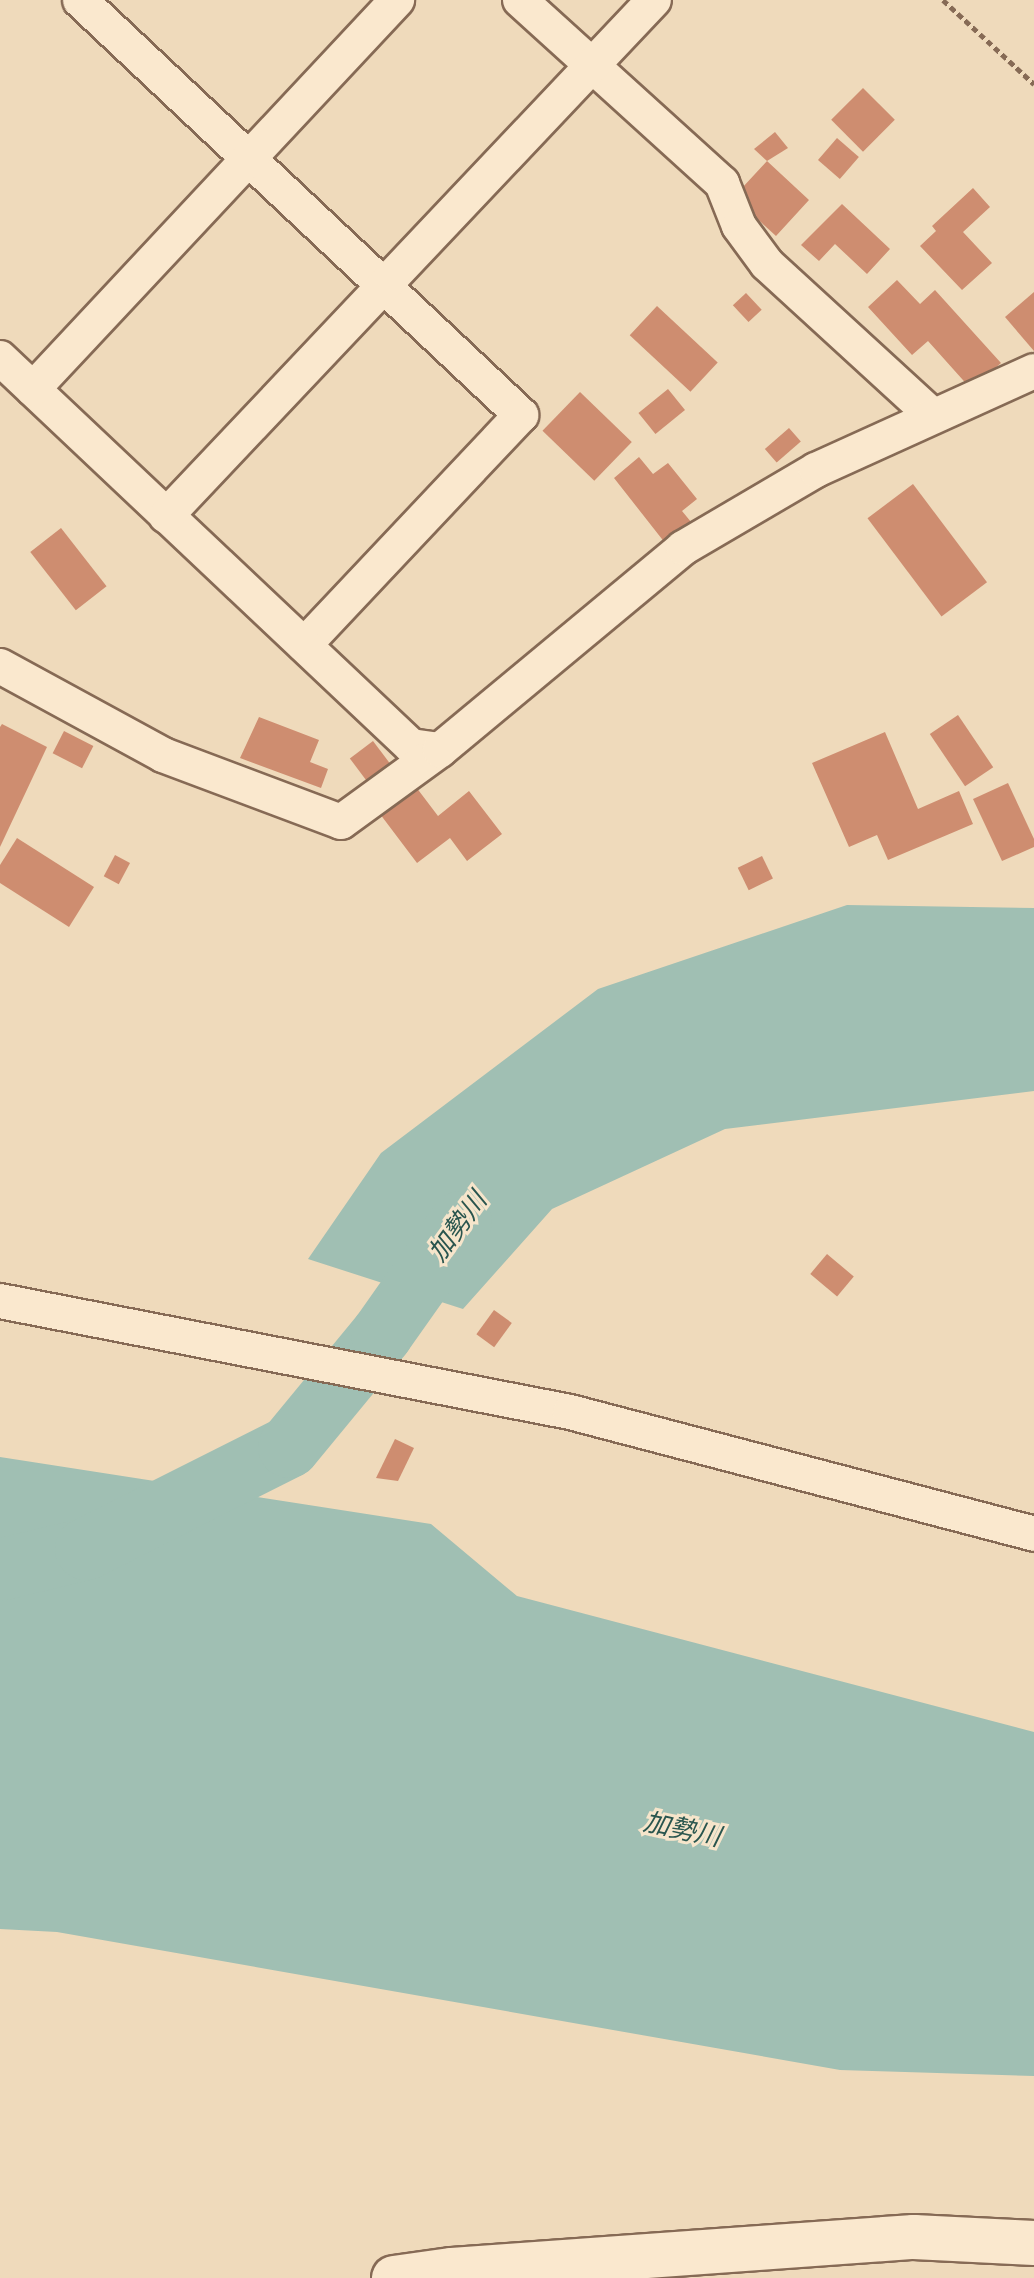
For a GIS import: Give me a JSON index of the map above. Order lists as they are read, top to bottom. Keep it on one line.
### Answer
{"water":["加勢川"]}
